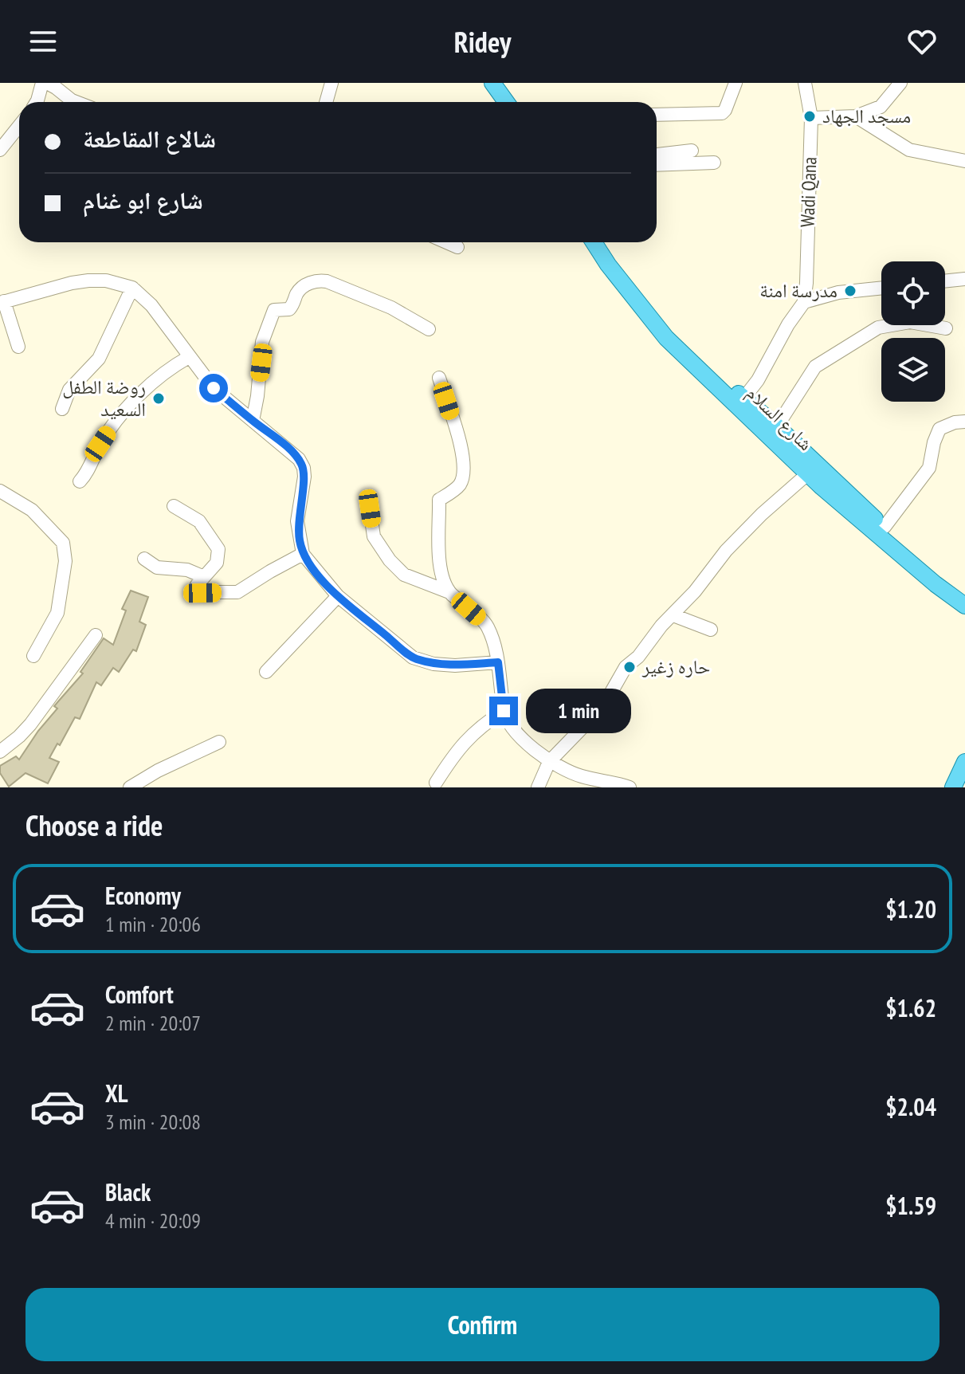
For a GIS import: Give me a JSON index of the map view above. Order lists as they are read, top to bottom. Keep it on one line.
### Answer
{"streets":{"main road":["شارع السلام"],"street":["Wadi Qana"]},"places":["مسجد الجهاد","مدرسة امنة","روضة الطفل السعيد","حاره زغير"],"page":{"header":"Ridey","banner":["شالاع المقاطعة","شارع ابو غنام"],"bubble":"1 min","heading":"Choose a ride","list":[{"name":"Economy","note":"1 min · 20:06","value":"$1.20"},{"name":"Comfort","note":"2 min · 20:07","value":"$1.62"},{"name":"XL","note":"3 min · 20:08","value":"$2.04"},{"name":"Black","note":"4 min · 20:09","value":"$1.59"}],"buttons":"Confirm"}}
